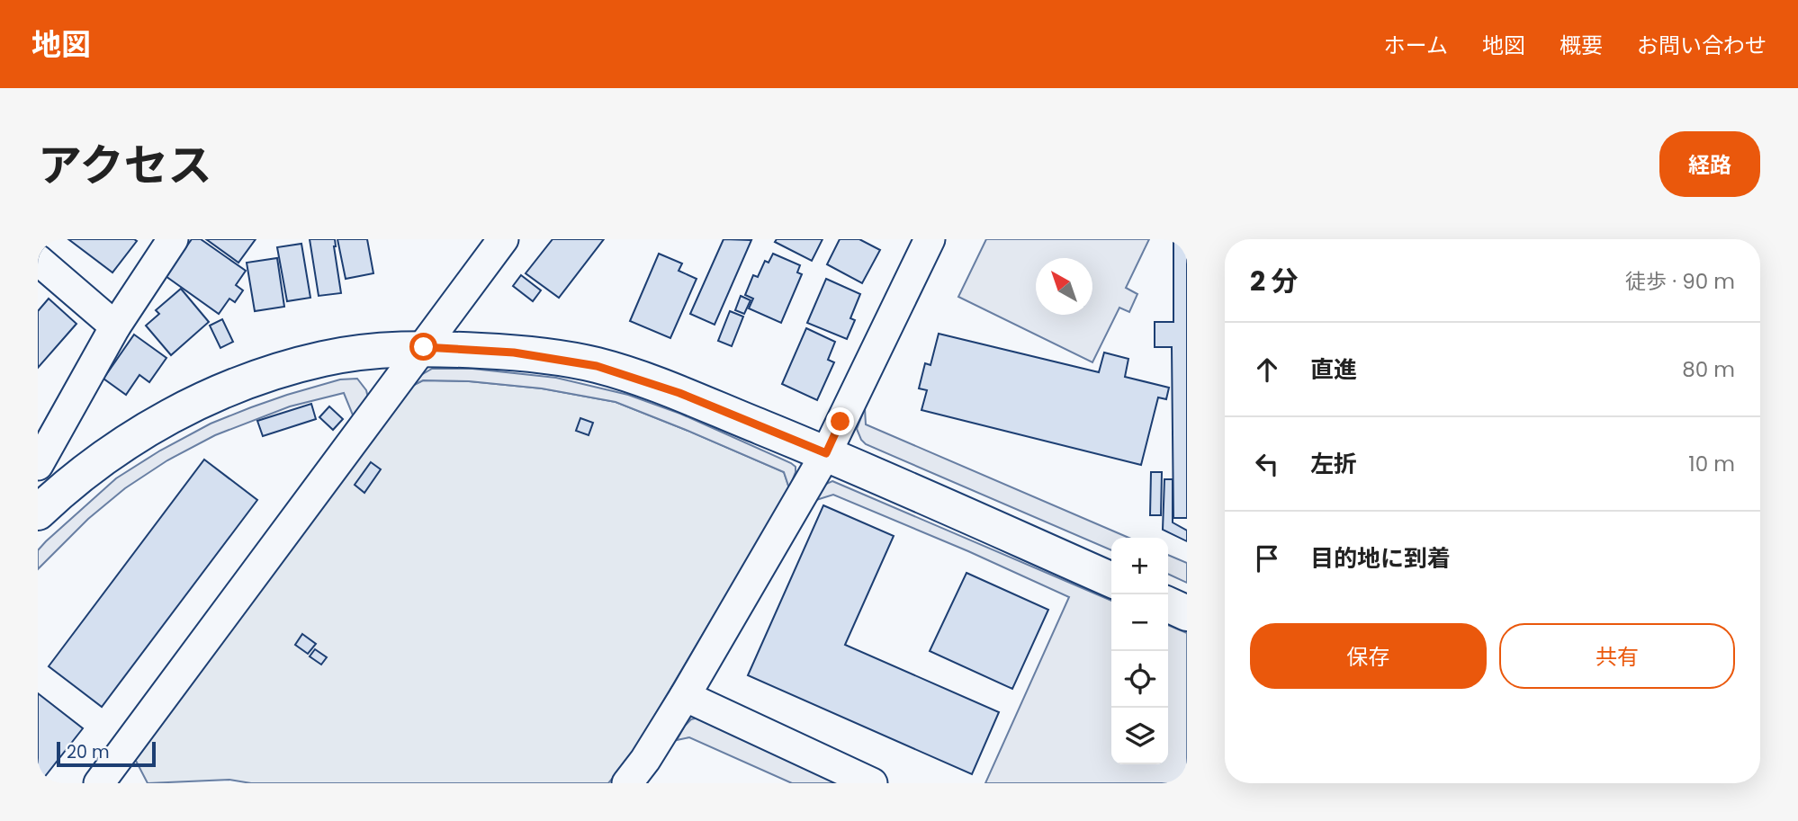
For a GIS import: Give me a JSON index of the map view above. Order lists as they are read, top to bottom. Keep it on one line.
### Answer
{"scale_bar":"20 m","north":"top left","page":{"header":"地図","nav":["ホーム","地図","概要","お問い合わせ"],"title":"アクセス","buttons":["経路",["保存","共有"]],"heading":["2 分","徒歩 · 90 m"],"list":[["直進","80 m"],["左折","10 m"],"目的地に到着"],"map_buttons":["+","−"],"scale":"20 m"}}
